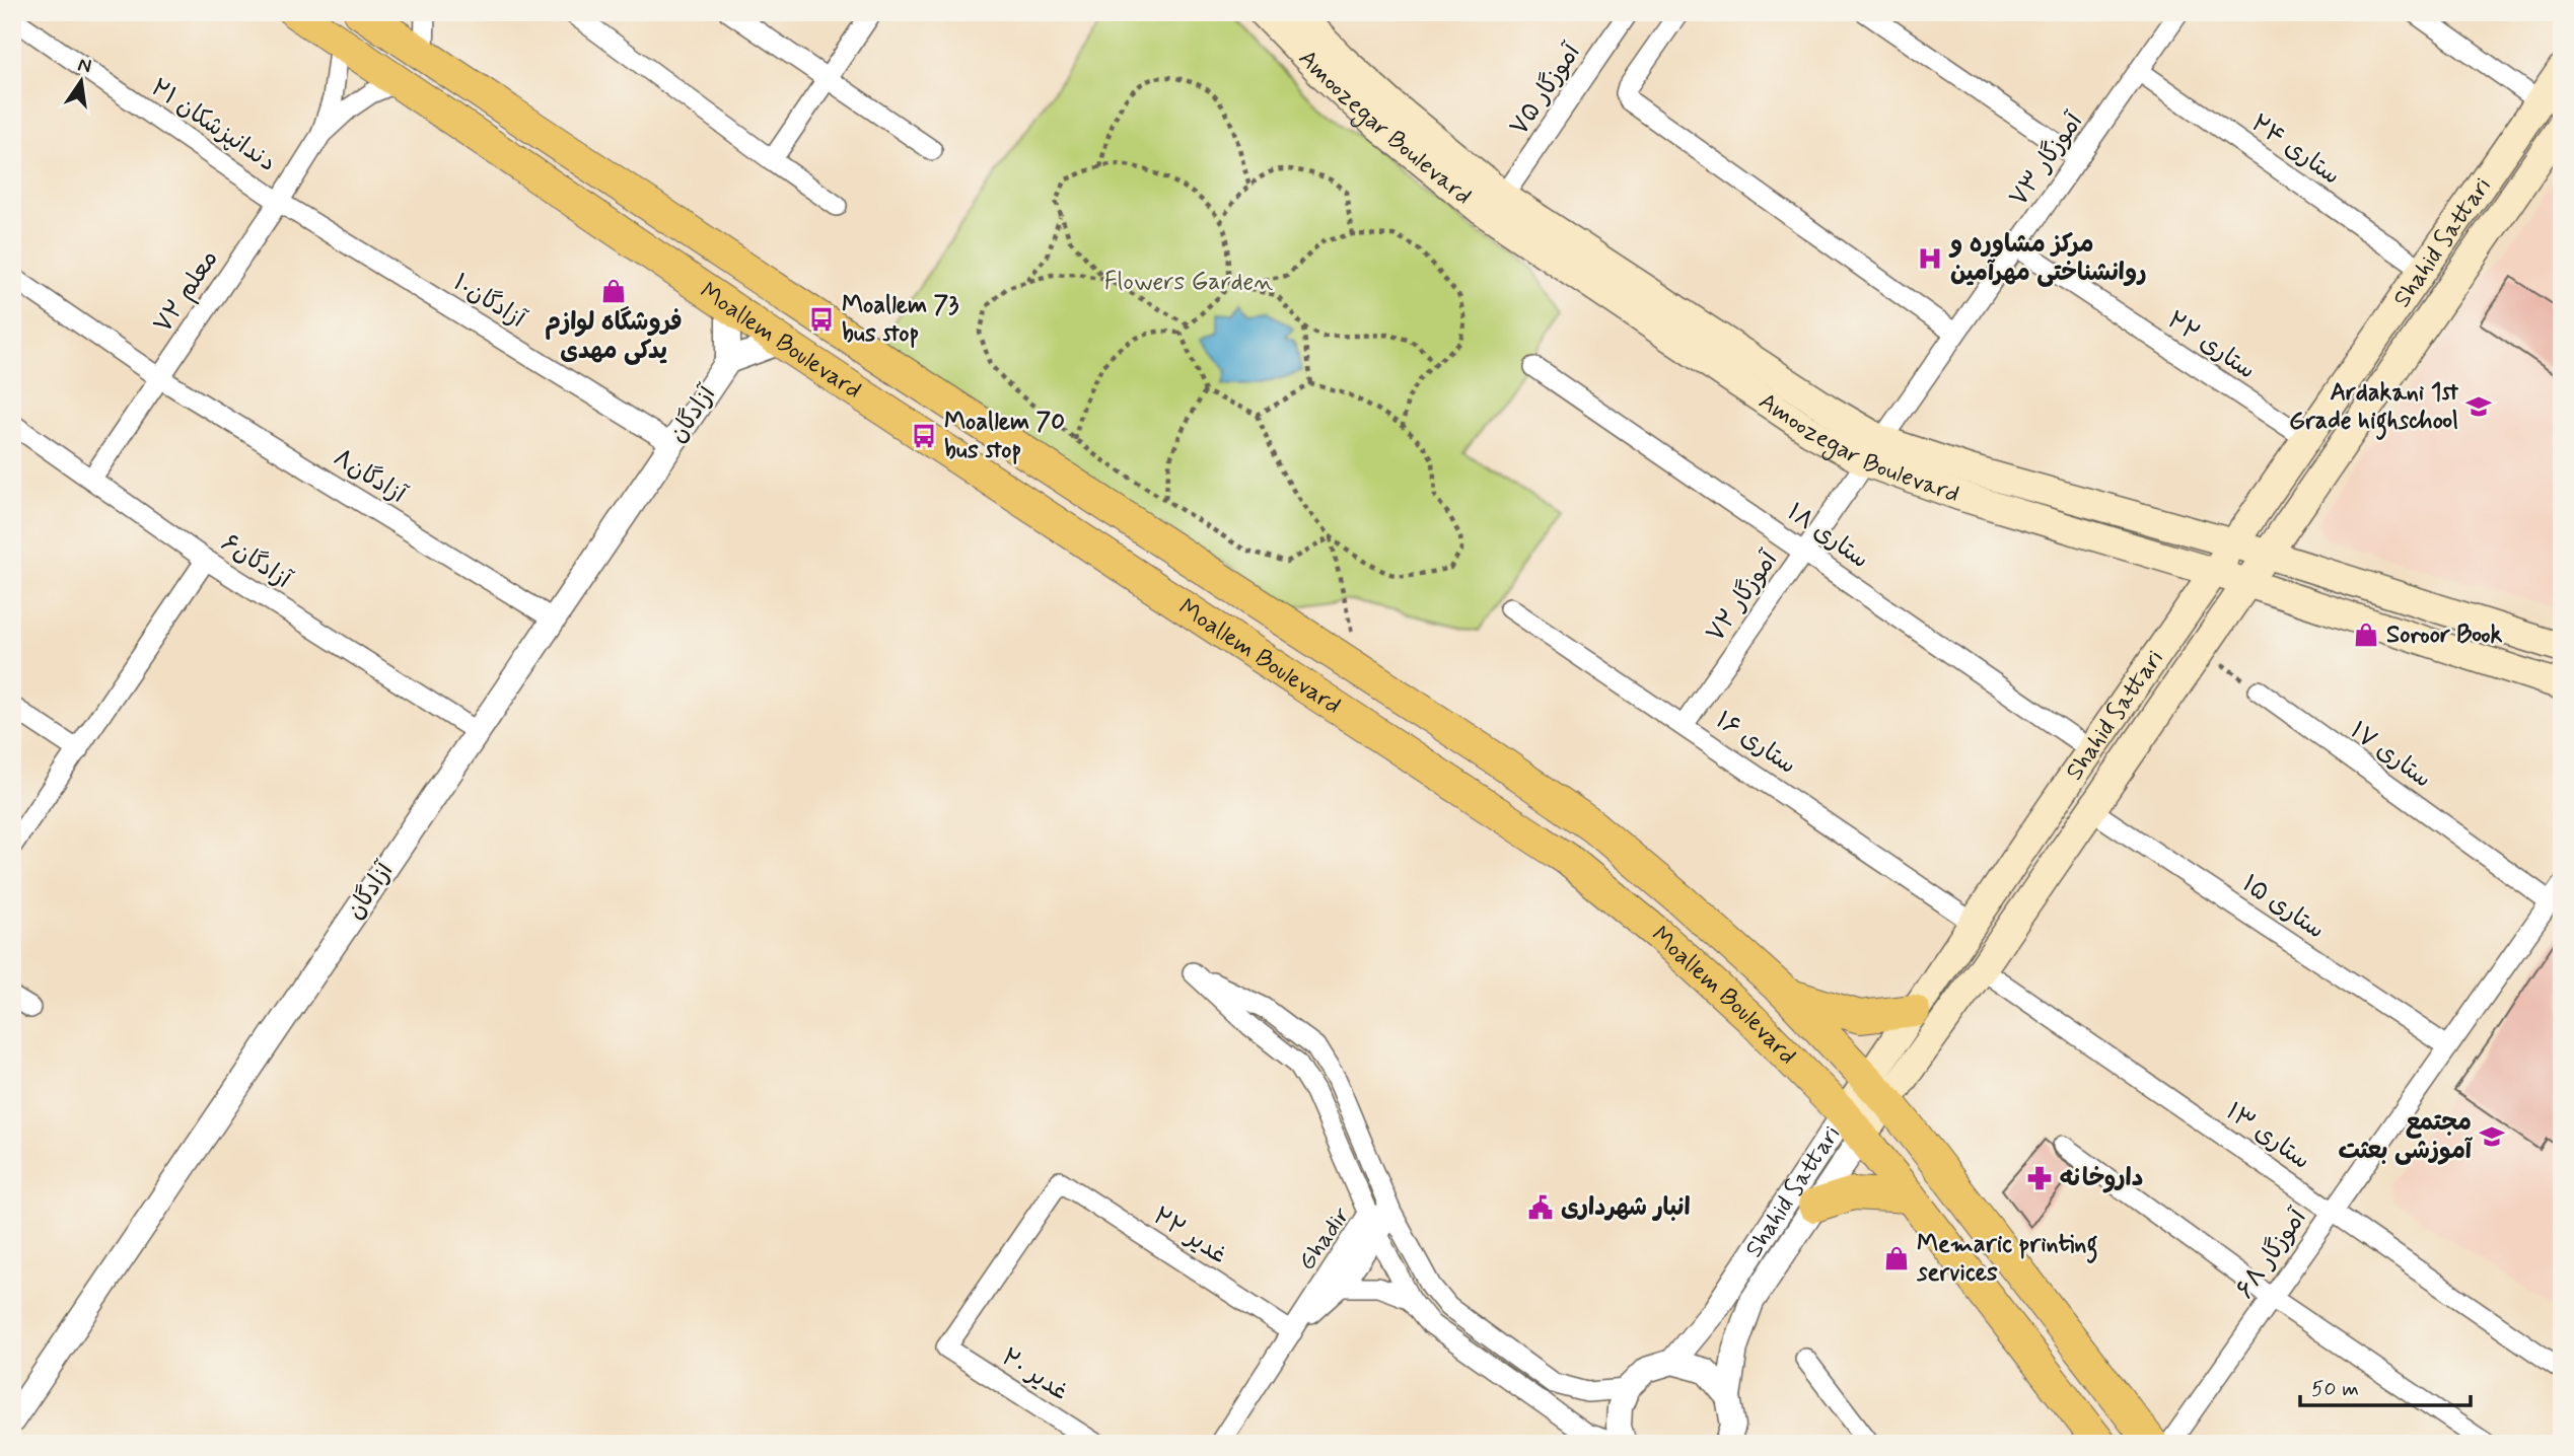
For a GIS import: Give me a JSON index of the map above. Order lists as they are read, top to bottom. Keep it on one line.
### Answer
{"streets":{"main road":["Amoozegar Boulevard","Shahid Sattari","Moallem Boulevard"],"street":["آموزگار ۷۵","دندانپزشکان ۲۱","ستاری ۲۴","۷۳ آموزگار","معلم ۷۲","آزادگان۱۰","ستاری ۲۲","آزادگان","آزادگان۸","ستاری ۱۸","آزادگان۶","۷۲ آموزگار","ستاری ۱۶","ستاری ۱۷","ستاری ۱۵","ستاری ۱۳","غدیر ۲۲","Ghadir","آموزگار ۶۸","غدیر ۲۰"]},"crossings":[["آموزگار ۷۵","Amoozegar Boulevard"],["دندانپزشکان ۲۱","معلم ۷۲"],["دندانپزشکان ۲۱","آزادگان۱۰"],["Amoozegar Boulevard","۷۳ آموزگار"],["Amoozegar Boulevard","Shahid Sattari"],["Amoozegar Boulevard","۷۲ آموزگار"],["ستاری ۲۴","۷۳ آموزگار"],["ستاری ۲۴","Shahid Sattari"],["۷۳ آموزگار","ستاری ۲۲"],["۷۳ آموزگار","۷۲ آموزگار"],["Shahid Sattari","Moallem Boulevard"],["Shahid Sattari","ستاری ۲۲"],["Shahid Sattari","ستاری ۱۸"],["Shahid Sattari","ستاری ۱۶"],["Shahid Sattari","ستاری ۱۵"],["Shahid Sattari","ستاری ۱۳"],["معلم ۷۲","آزادگان۱۰"],["معلم ۷۲","آزادگان۸"],["معلم ۷۲","آزادگان۶"],["آزادگان۱۰","آزادگان"],["آزادگان","آزادگان۸"],["آزادگان","آزادگان۶"],["ستاری ۱۸","۷۲ آموزگار"],["۷۲ آموزگار","ستاری ۱۶"],["ستاری ۱۷","آموزگار ۶۸"],["ستاری ۱۵","آموزگار ۶۸"],["ستاری ۱۳","آموزگار ۶۸"],["غدیر ۲۲","Ghadir"],["غدیر ۲۲","غدیر ۲۰"]],"parks":["Flowers Garden"],"places":{"hospital":["مرکز مشاوره و روانشناختی مهرآمین"],"shop":["فروشگاه لوازم یدکی مهدی","Soroor Book","Memaric printing services"],"bus stop":["Moallem 73 bus stop","Moallem 70 bus stop"],"school or university":["Ardakani 1st Grade highschool","مجتمع آموزشی بعثت"],"pharmacy":["داروخانه"],"public building":["انبار شهرداری"]},"scale_bar":"50 m","north":"top"}
